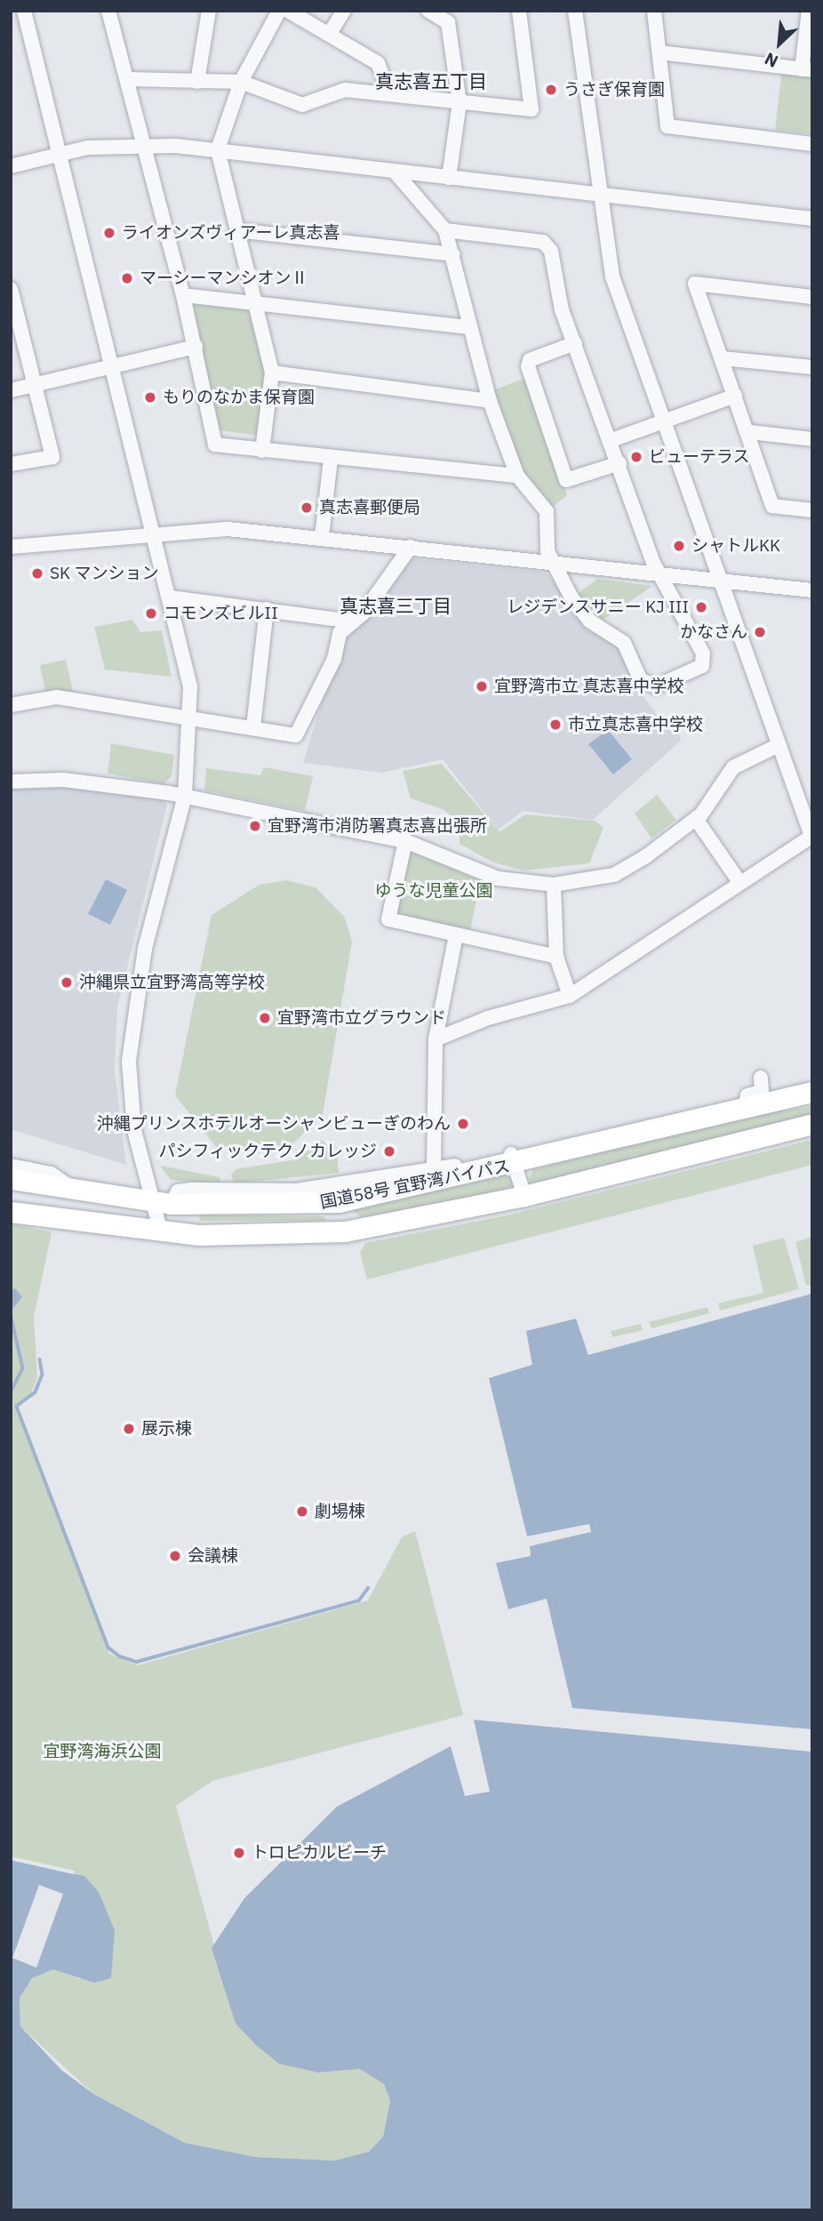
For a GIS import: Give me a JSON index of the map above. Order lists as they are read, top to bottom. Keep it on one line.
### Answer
{"streets":{"highway":["国道58号 宜野湾バイパス"]},"districts":["真志喜五丁目","真志喜三丁目"],"parks":["ゆうな児童公園","宜野湾海浜公園"],"places":["うさぎ保育園","ライオンズヴィアーレ真志喜","マーシーマンシオンⅡ","もりのなかま保育園","ビューテラス","真志喜郵便局","シャトルKK","SK マンション","レジデンスサニー KJ III","コモンズビルII","かなさん","宜野湾市立 真志喜中学校","市立真志喜中学校","宜野湾市消防署真志喜出張所","沖縄県立宜野湾高等学校","宜野湾市立グラウンド","沖縄プリンスホテルオーシャンビューぎのわん","パシフィックテクノカレッジ","展示棟","劇場棟","会議棟","トロピカルビーチ"],"north":"bottom left"}
